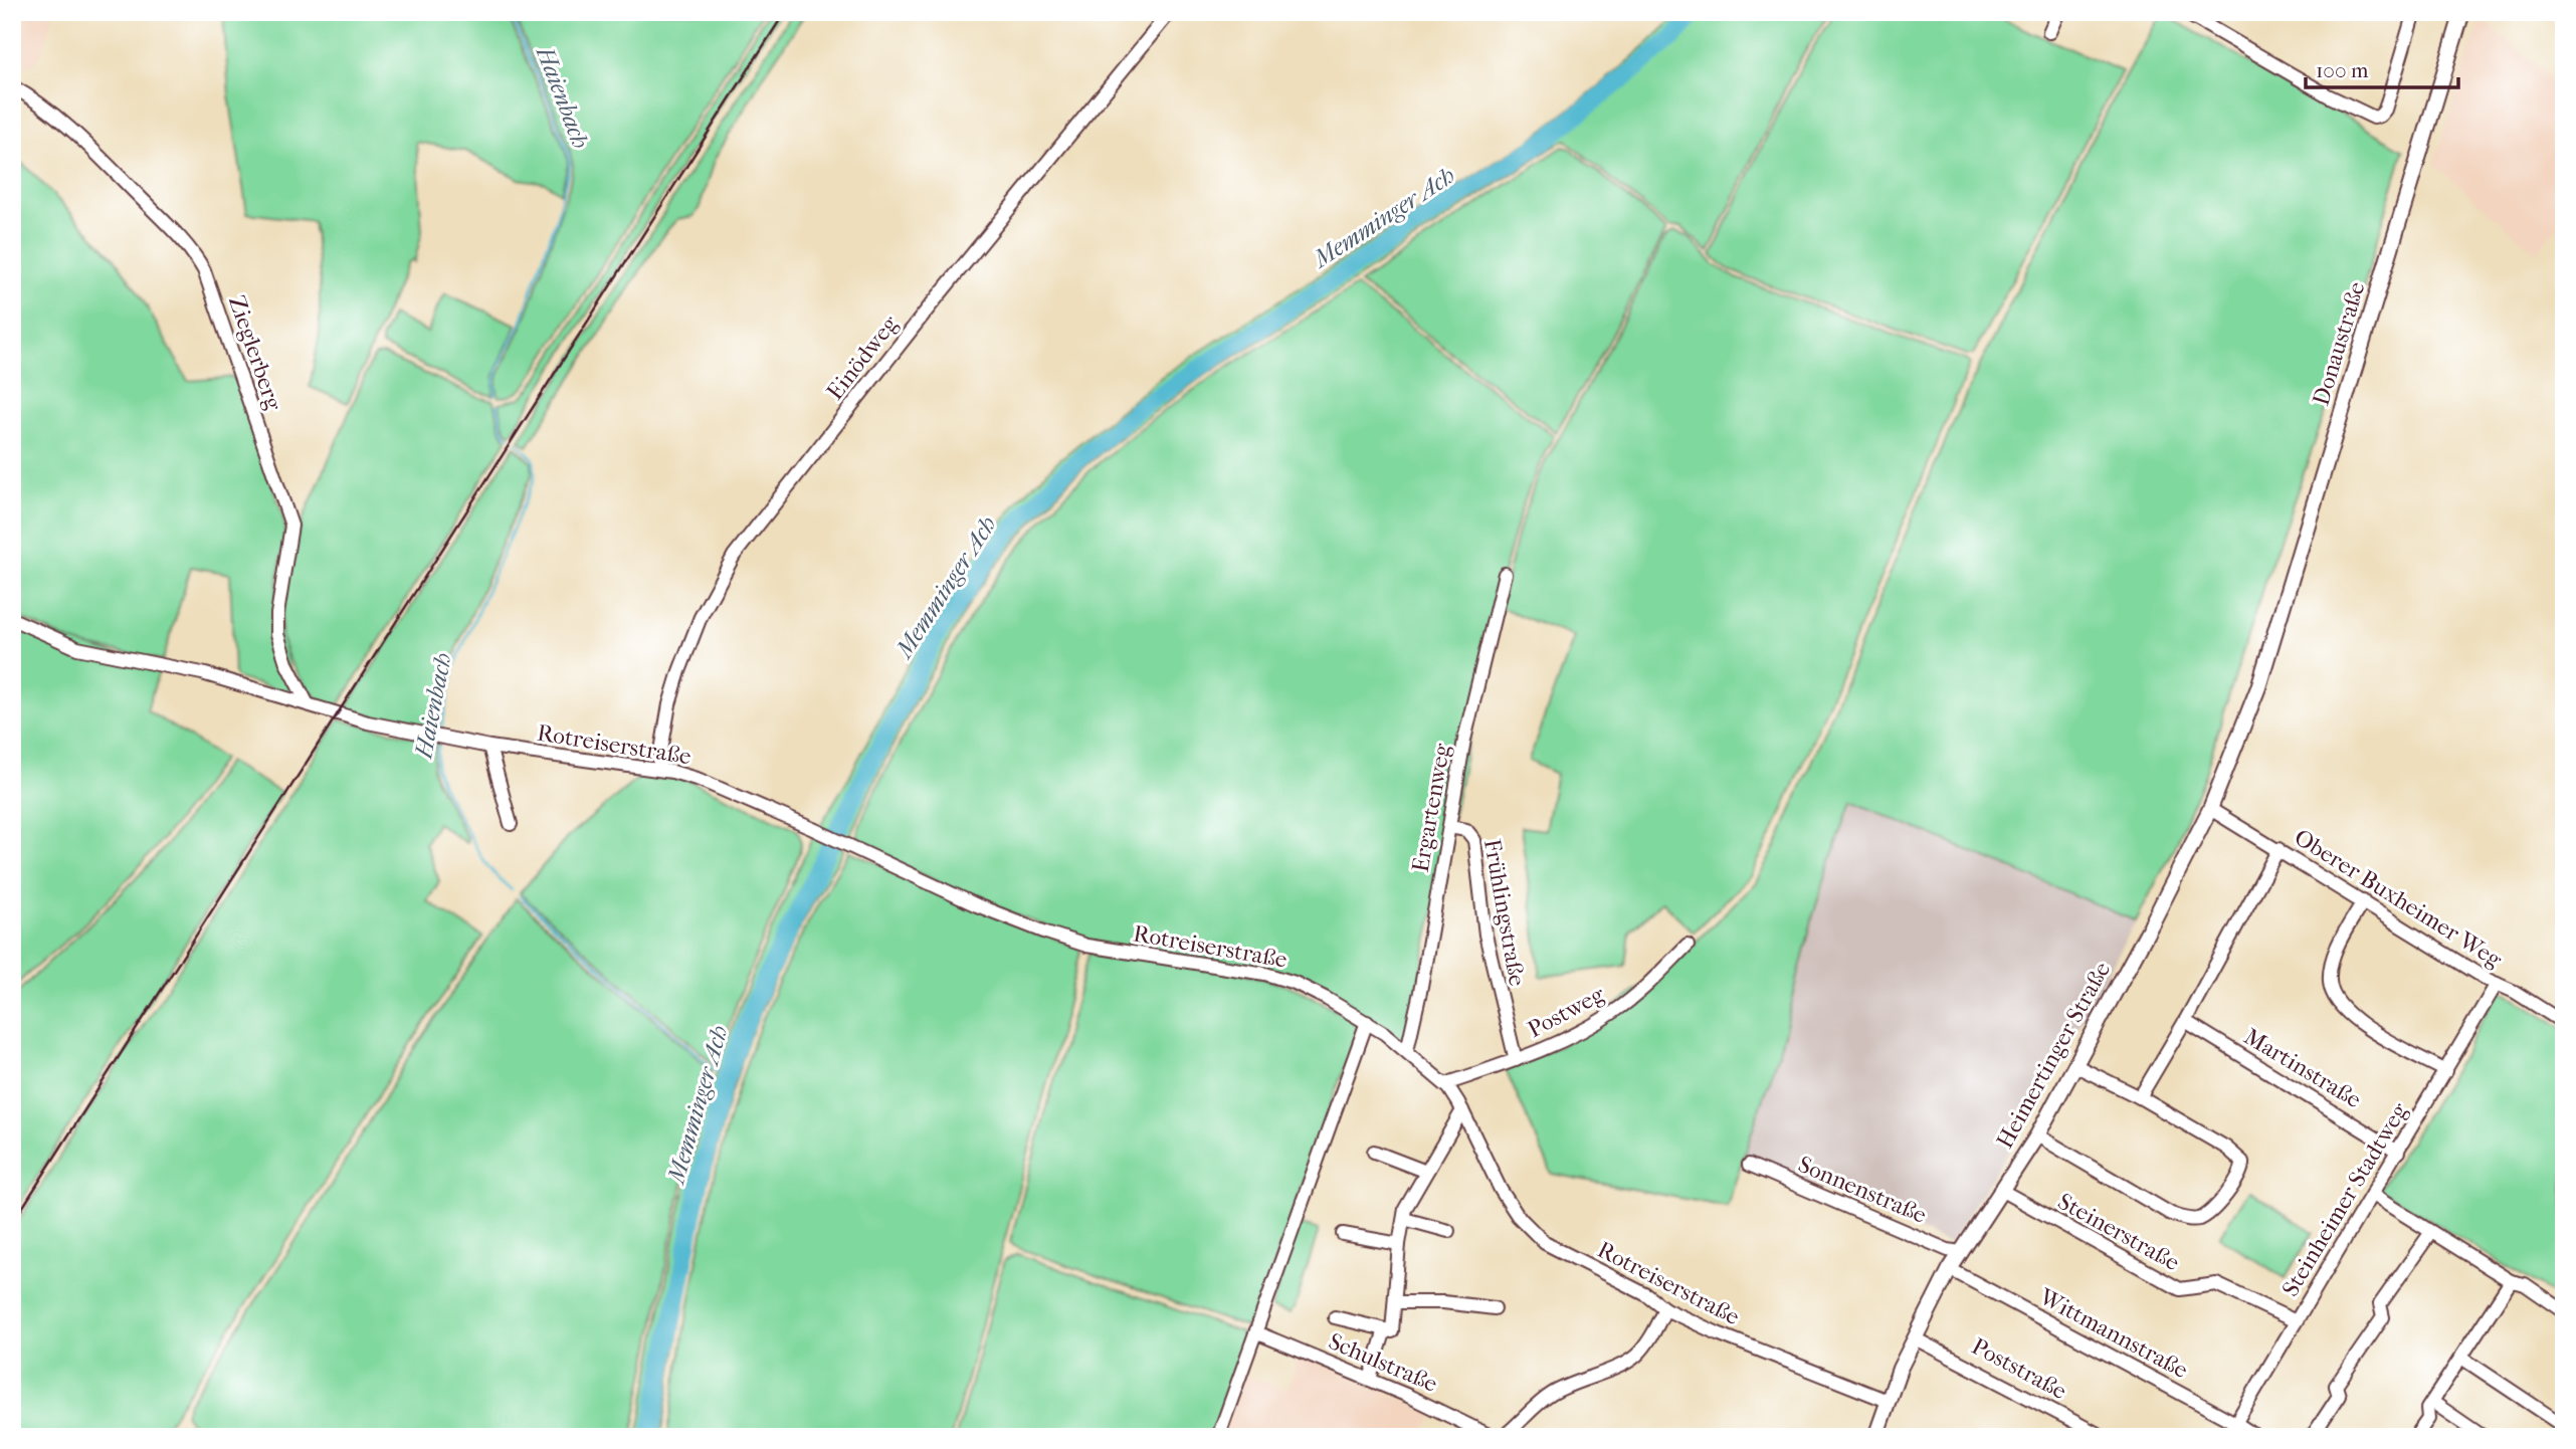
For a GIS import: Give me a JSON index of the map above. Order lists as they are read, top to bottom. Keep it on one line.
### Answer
{"streets":{"street":["Donaustraße","Zieglerberg","Einödweg","Rotreiserstraße","Ergartenweg","Oberer Buxheimer Weg","Frühlingstraße","Postweg","Heimertinger Straße","Martinstraße","Sonnenstraße","Steinheimer Stadtweg","Steinerstraße","Wittmannstraße","Schulstraße","Poststraße"]},"crossings":[["Donaustraße","Heimertinger Straße"],["Zieglerberg","Rotreiserstraße"],["Einödweg","Rotreiserstraße"],["Rotreiserstraße","Ergartenweg"],["Rotreiserstraße","Postweg"],["Rotreiserstraße","Heimertinger Straße"],["Ergartenweg","Frühlingstraße"],["Oberer Buxheimer Weg","Heimertinger Straße"],["Oberer Buxheimer Weg","Steinheimer Stadtweg"],["Frühlingstraße","Postweg"],["Heimertinger Straße","Sonnenstraße"],["Heimertinger Straße","Steinerstraße"],["Heimertinger Straße","Wittmannstraße"],["Heimertinger Straße","Poststraße"],["Martinstraße","Steinheimer Stadtweg"],["Steinheimer Stadtweg","Steinerstraße"],["Steinheimer Stadtweg","Wittmannstraße"]],"water":["Haienbach","Memminger Ach"],"scale_bar":"100 m"}
